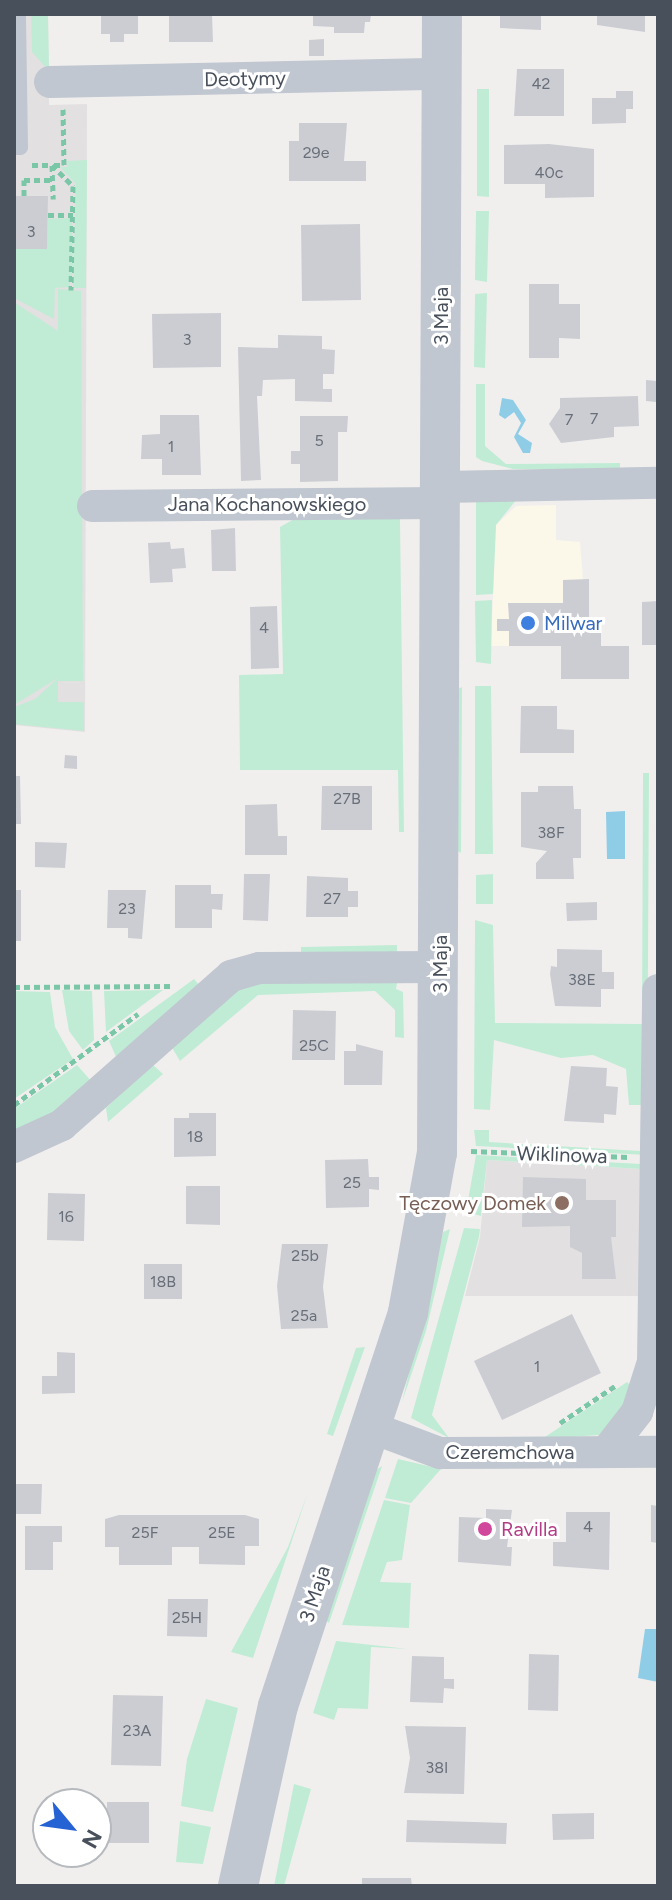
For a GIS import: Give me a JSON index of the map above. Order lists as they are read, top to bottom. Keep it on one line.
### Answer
{"streets":{"street":["Deotymy","3 Maja","Jana Kochanowskiego","Czeremchowa"],"path":["Wiklinowa"]},"crossings":[["Deotymy","3 Maja"],["3 Maja","Jana Kochanowskiego"],["3 Maja","Czeremchowa"]],"places":["Milwar","Tęczowy Domek","Ravilla"],"house_numbers":["42","29e","40c","3","3","7","7","5","1","4","27B","38F","27","23","38E","25C","18","25","16","25b","18B","25a","1","4","25F","25E","25H","23A","38I"],"north":"bottom right"}
